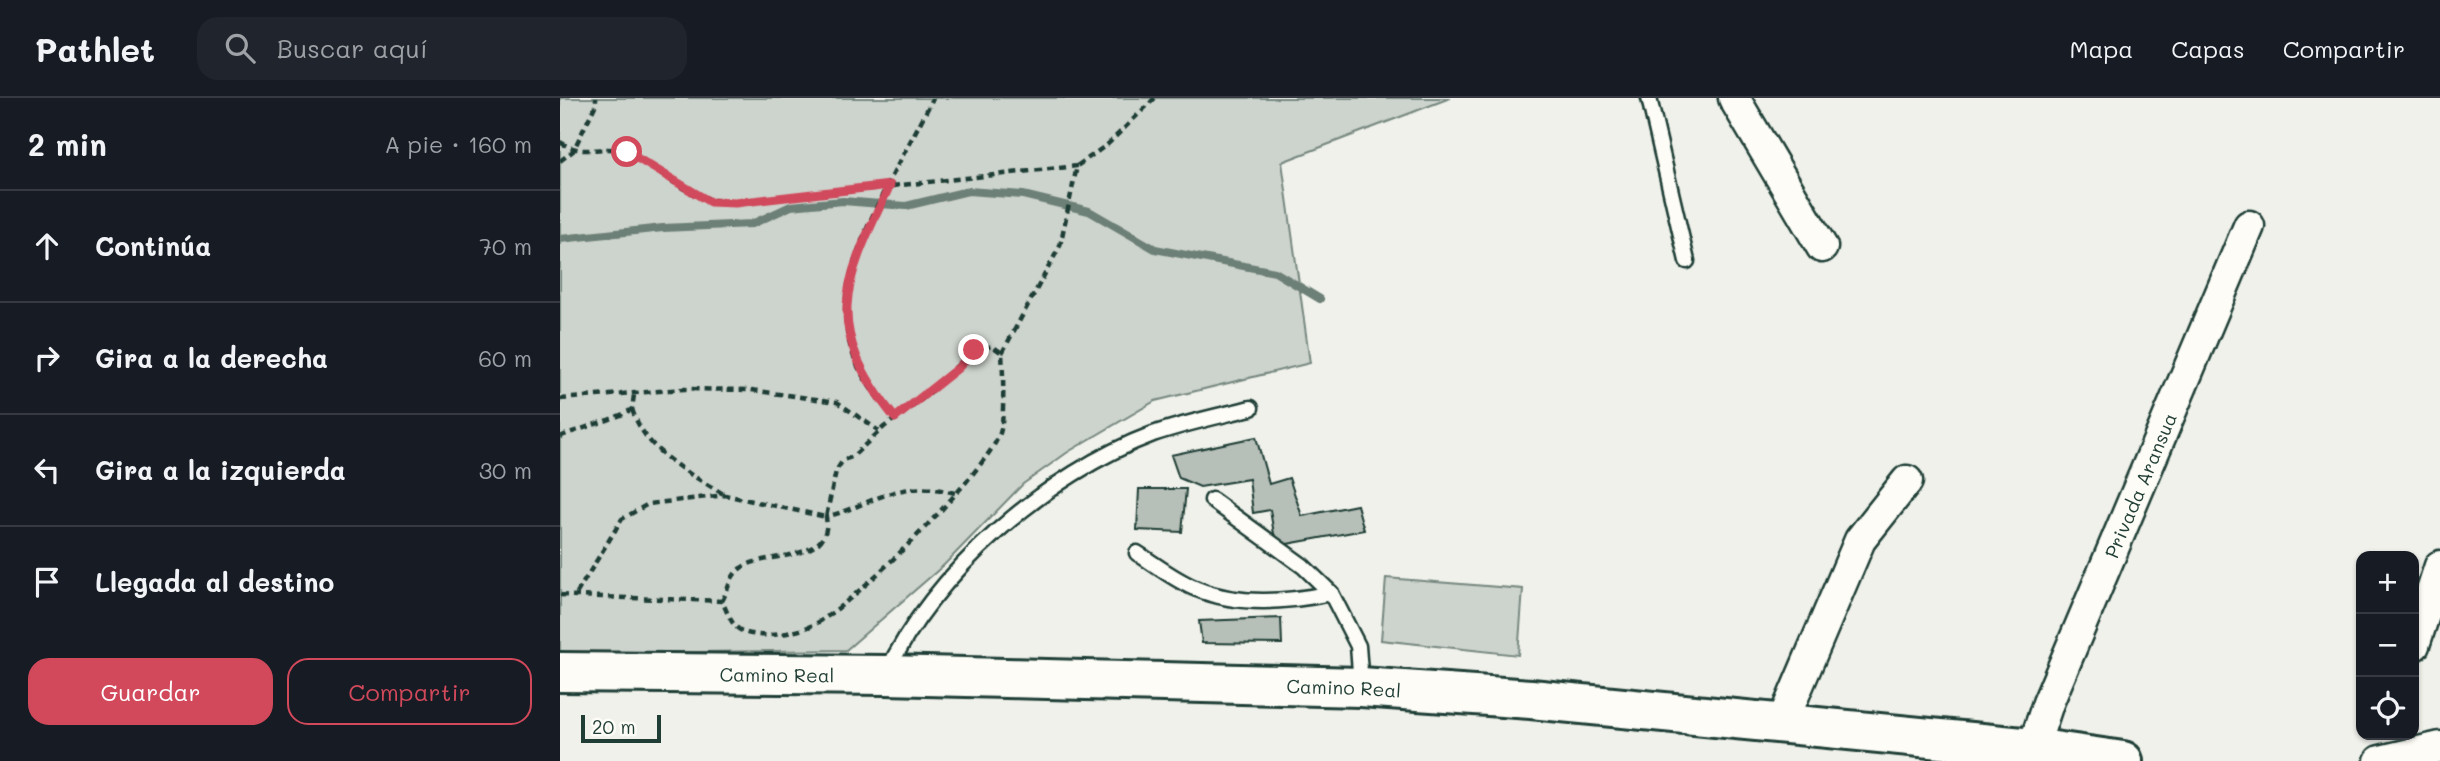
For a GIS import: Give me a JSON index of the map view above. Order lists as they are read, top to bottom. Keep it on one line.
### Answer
{"streets":{"main road":["Camino Real"],"street":["Privada Aransua"]},"crossings":[["Privada Aransua","Camino Real"]],"scale_bar":"20 m","page":{"header":"Pathlet","search":"Buscar aquí","nav":["Mapa","Capas","Compartir"],"heading":["2 min","A pie · 160 m"],"list":[["Continúa","70 m"],["Gira a la derecha","60 m"],["Gira a la izquierda","30 m"],"Llegada al destino"],"map_buttons":["+","−"],"buttons":["Guardar","Compartir"],"scale":"20 m"}}
